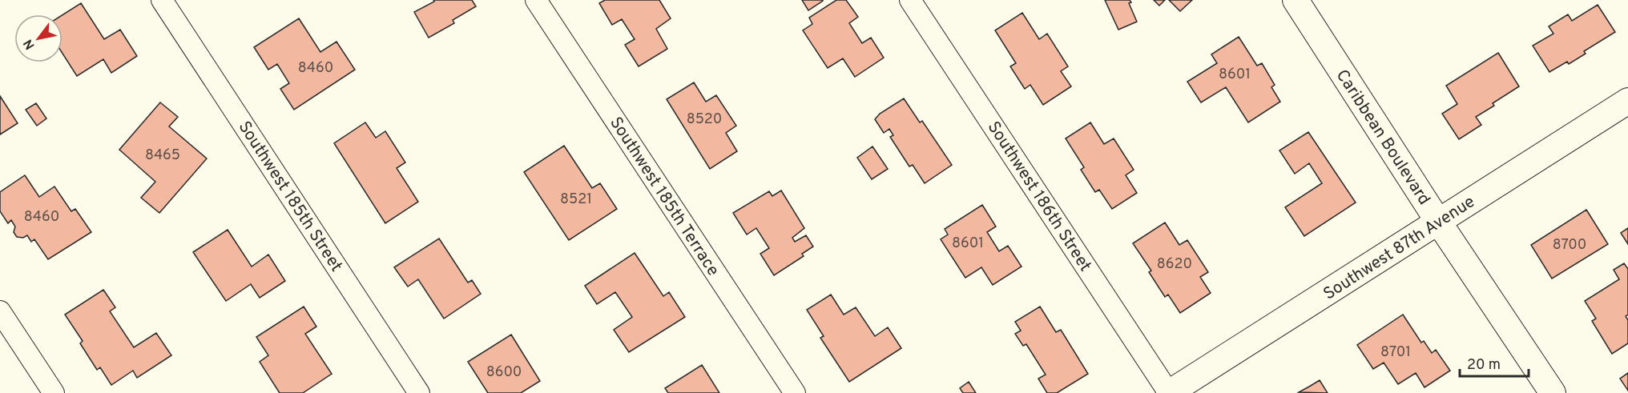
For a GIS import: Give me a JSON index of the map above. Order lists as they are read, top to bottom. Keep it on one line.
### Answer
{"streets":{"street":["Caribbean Boulevard","Southwest 185th Street","Southwest 185th Terrace","Southwest 186th Street","Southwest 87th Avenue"]},"crossings":[["Caribbean Boulevard","Southwest 87th Avenue"],["Southwest 186th Street","Southwest 87th Avenue"]],"house_numbers":["8460","8601","8520","8465","8521","8460","8601","8700","8620","8701","8600"],"scale_bar":"20 m","north":"bottom left"}
